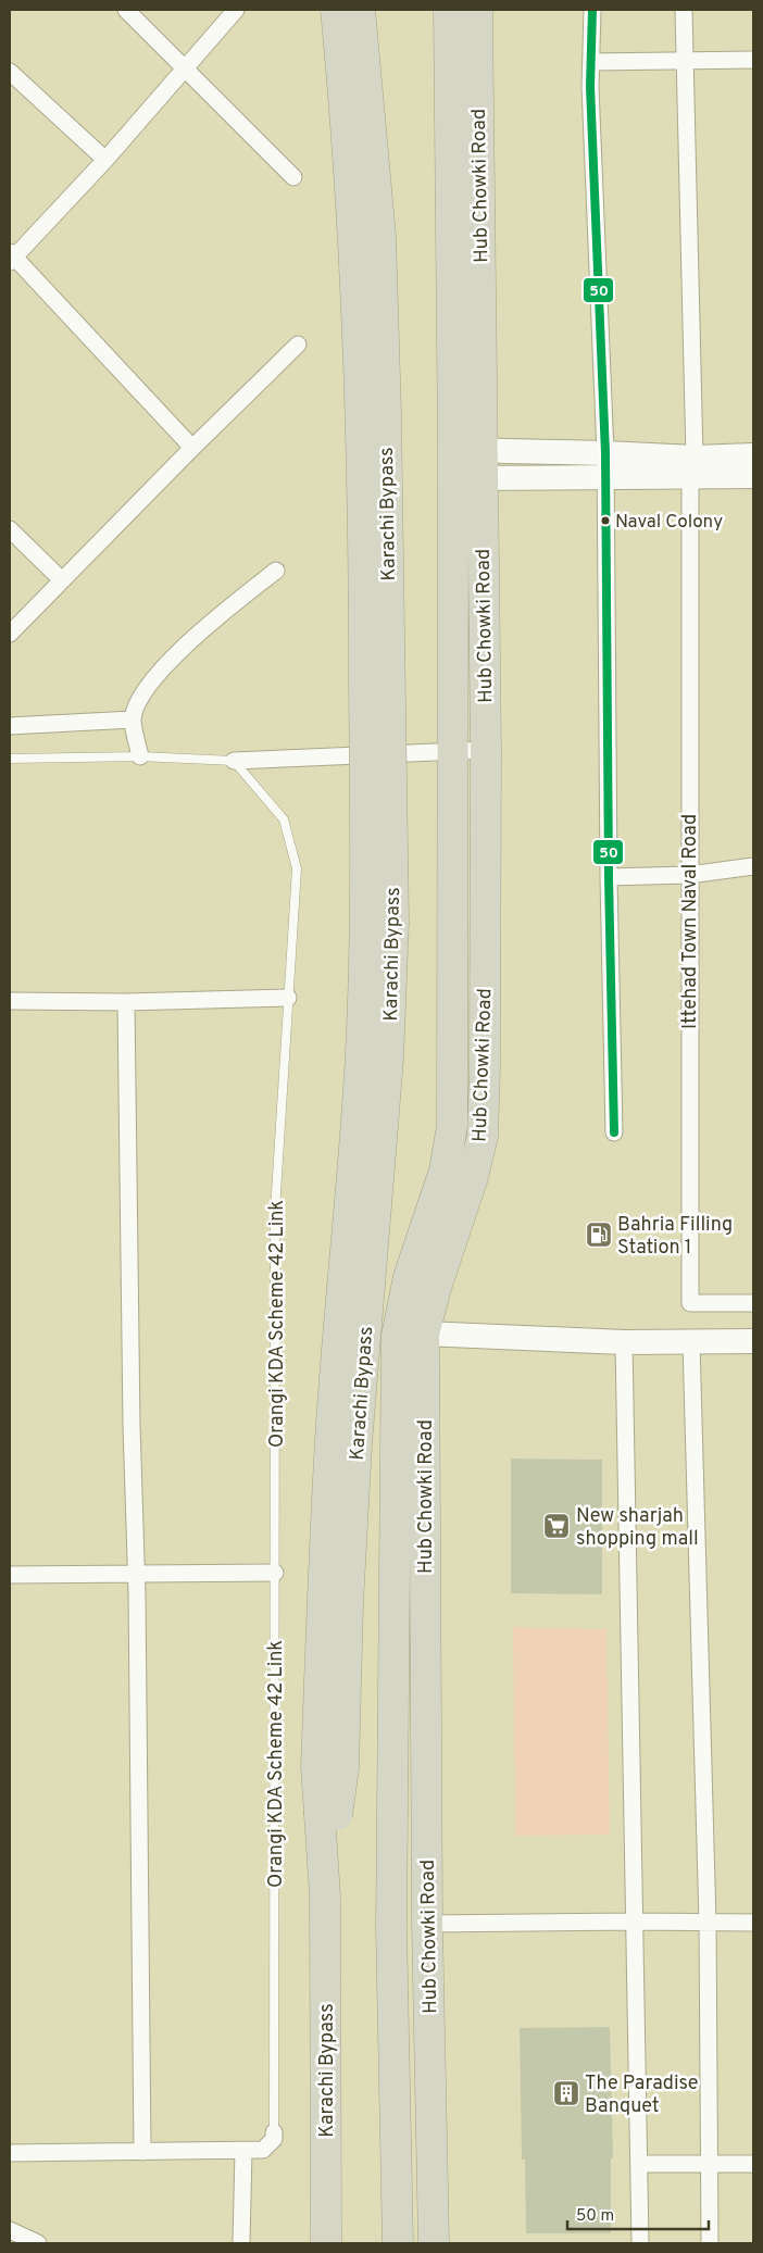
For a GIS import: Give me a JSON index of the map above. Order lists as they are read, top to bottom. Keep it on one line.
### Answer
{"streets":{"highway":["Hub Chowki Road","Karachi Bypass"],"street":["Ittehad Town Naval Road"],"lane":["Orangi KDA Scheme 42 Link"]},"places":{"other":["Naval Colony"],"fuel station":["Bahria Filling Station 1"],"supermarket":["New sharjah shopping mall"],"building":["The Paradise Banquet"]},"lines":["transit line 50"],"scale_bar":"50 m"}
